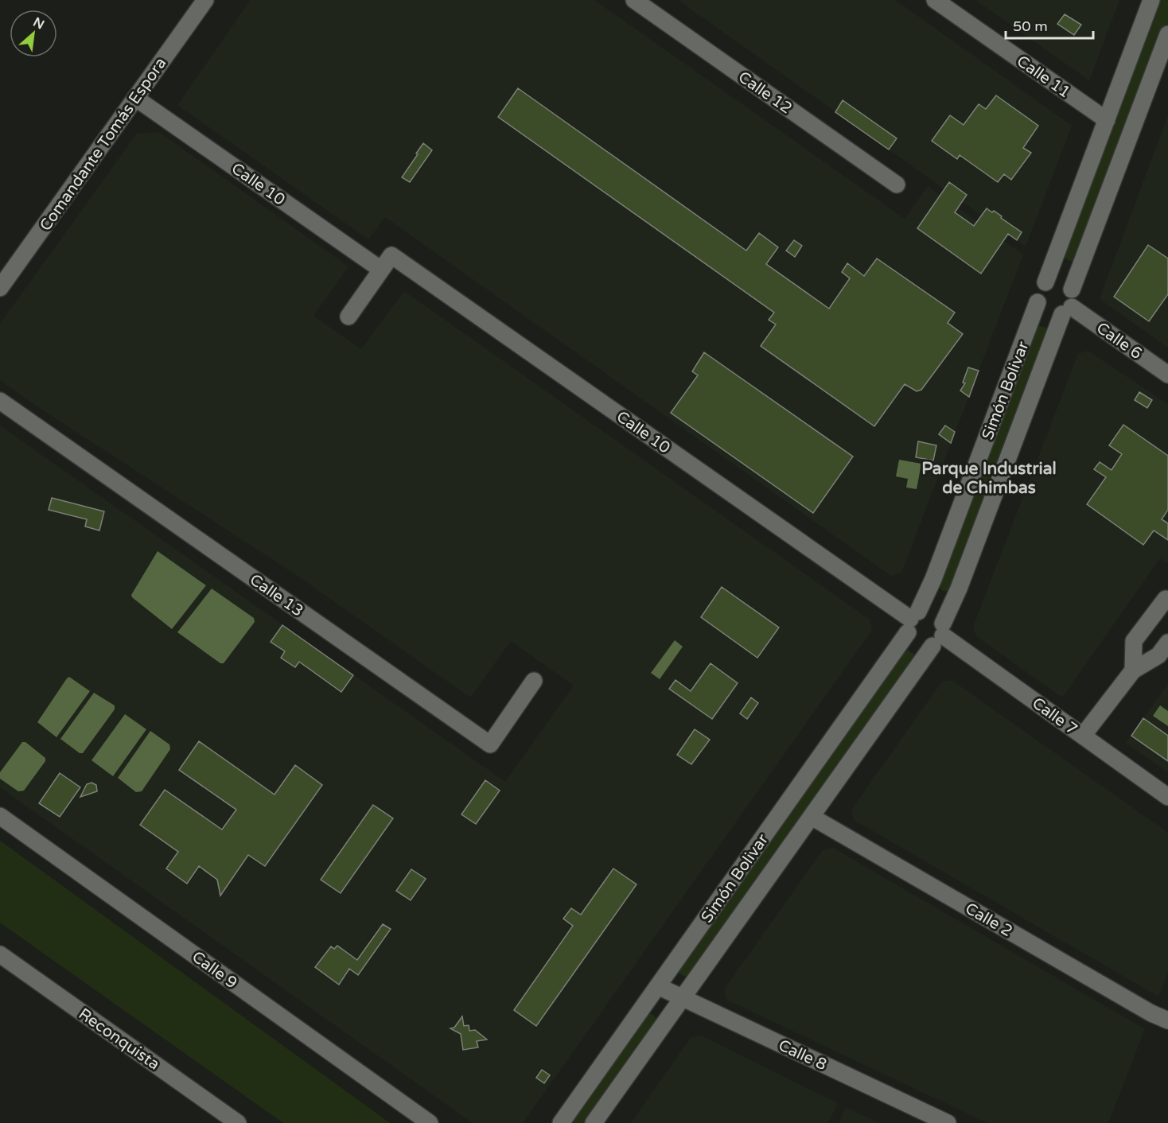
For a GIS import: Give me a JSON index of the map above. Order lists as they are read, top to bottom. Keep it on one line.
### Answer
{"streets":{"street":["Calle 11","Calle 12","Comandante Tomás Espora","Calle 10","Calle 6","Simón Bolivar","Calle 13","Calle 7","Calle 2","Calle 9","Reconquista","Calle 8"]},"crossings":[["Comandante Tomás Espora","Calle 10"],["Calle 10","Simón Bolivar"],["Calle 10","Calle 7"],["Calle 6","Simón Bolivar"],["Simón Bolivar","Calle 7"],["Simón Bolivar","Calle 2"],["Simón Bolivar","Calle 8"]],"districts":["Parque Industrial de Chimbas"],"scale_bar":"50 m","north":"top right"}
